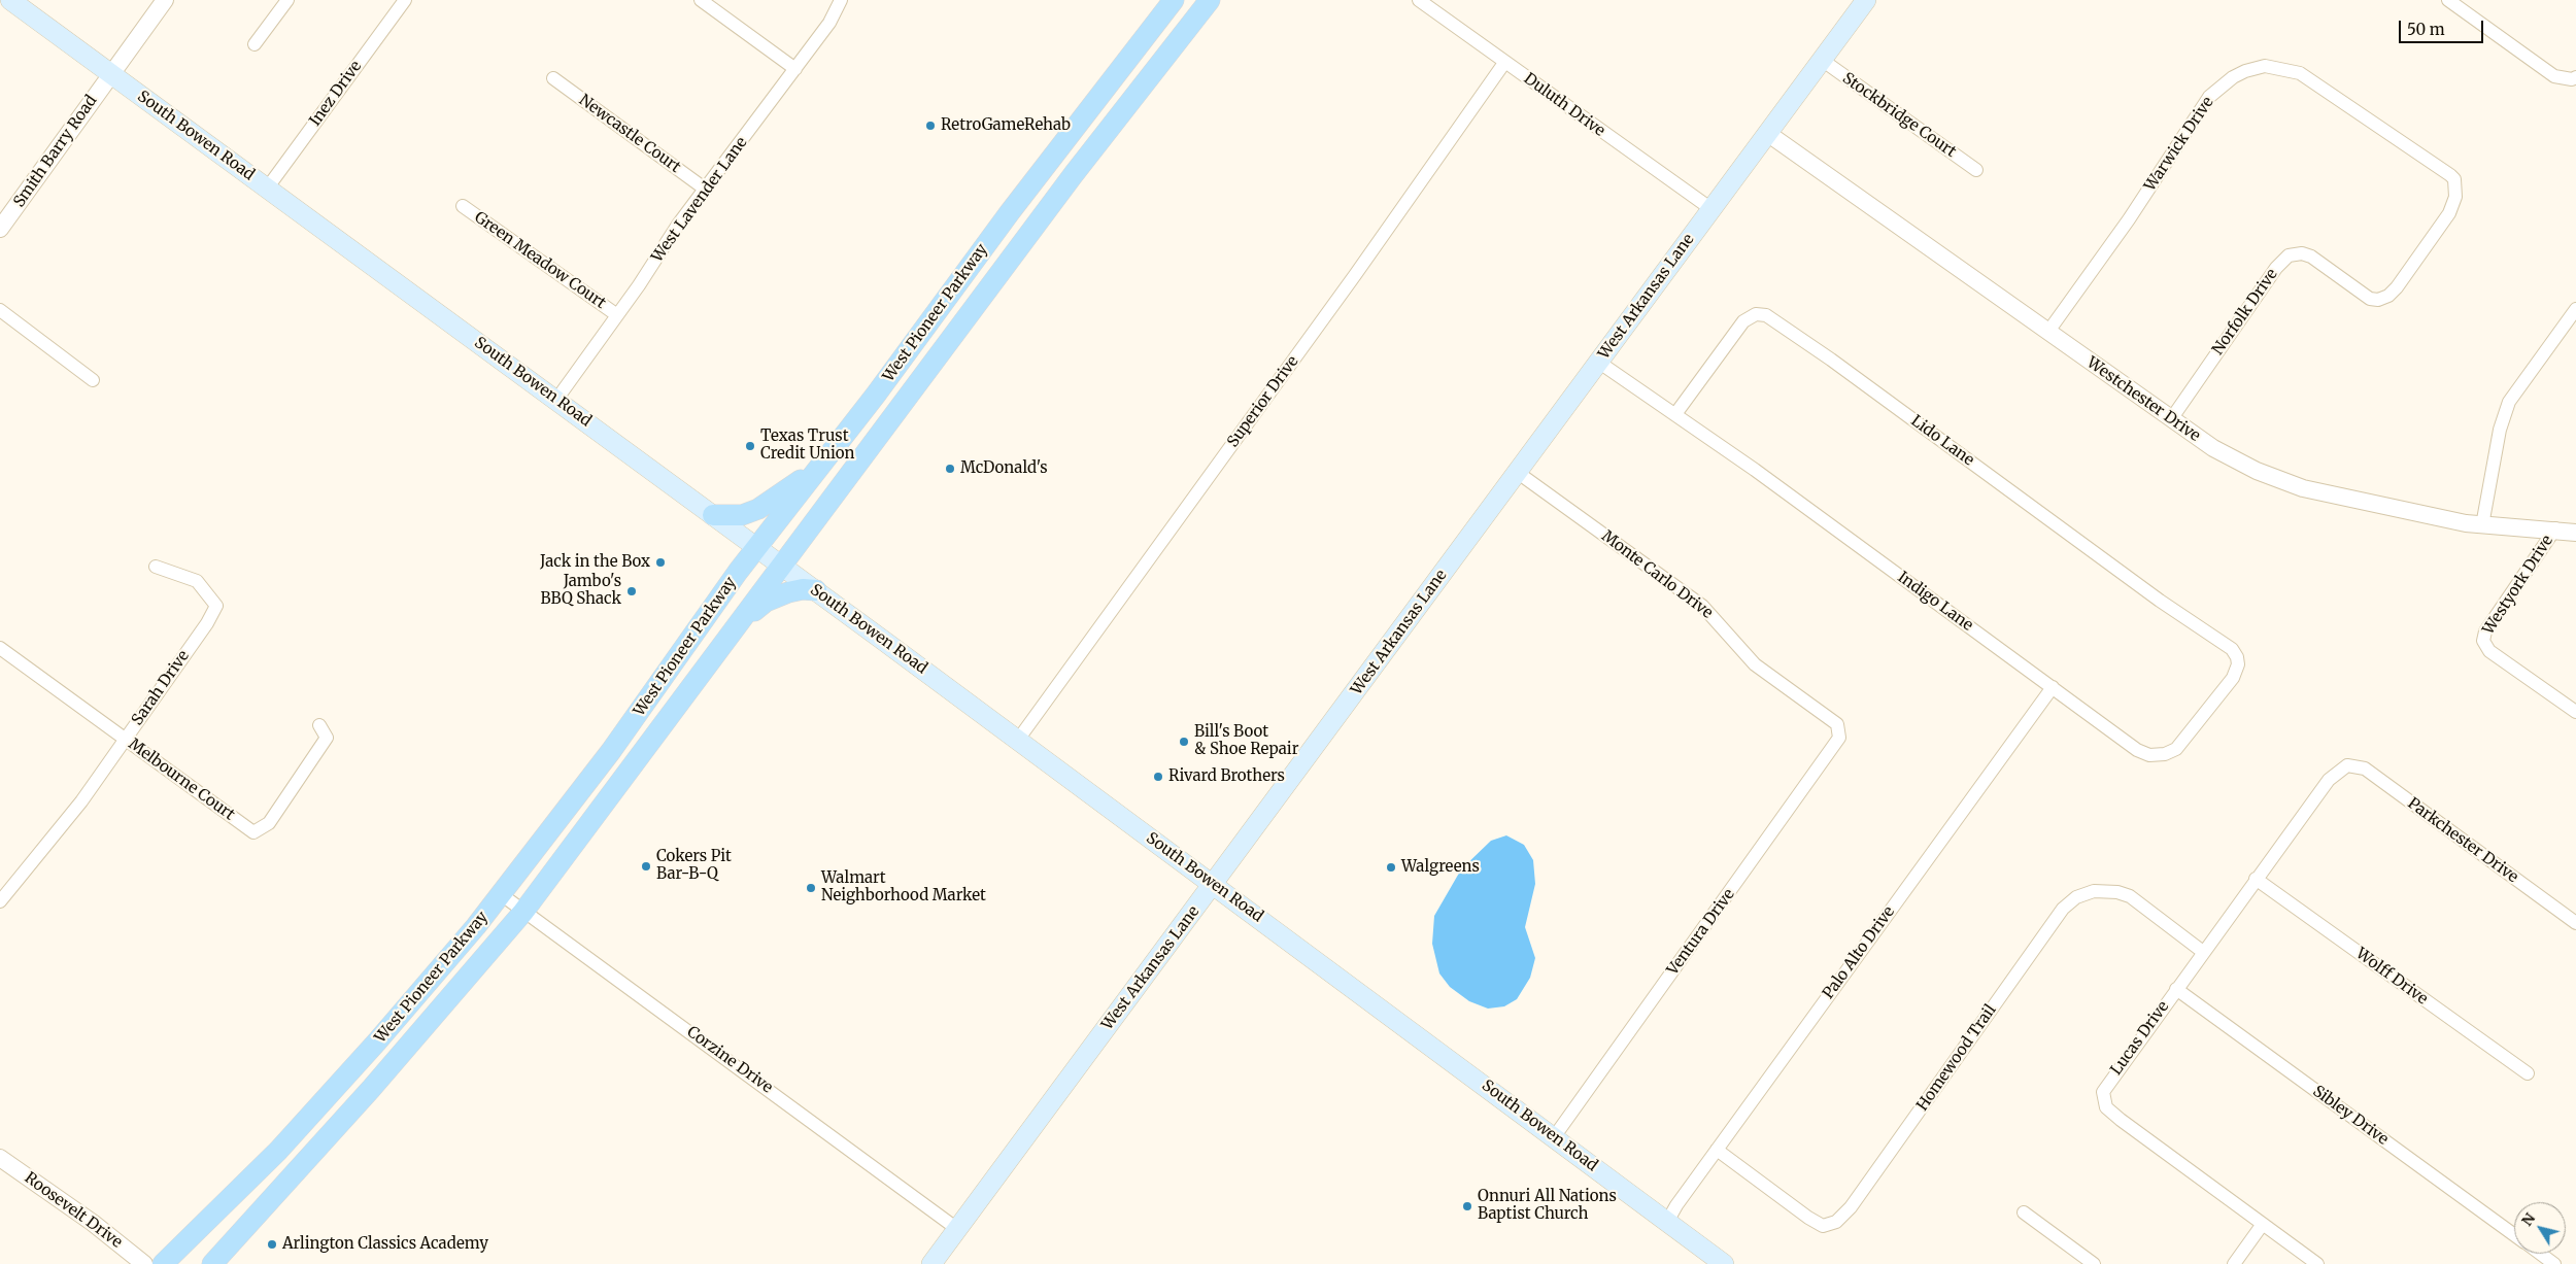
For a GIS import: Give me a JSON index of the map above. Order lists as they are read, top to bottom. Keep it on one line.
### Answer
{"streets":{"main road":["South Bowen Road","West Arkansas Lane","West Pioneer Parkway"],"street":["Inez Drive","Duluth Drive","Stockbridge Court","Newcastle Court","Warwick Drive","Smith Barry Road","West Lavender Lane","Green Meadow Court","Norfolk Drive","Westchester Drive","Superior Drive","Lido Lane","Monte Carlo Drive","Westyork Drive","Indigo Lane","Sarah Drive","Melbourne Court","Parkchester Drive","Ventura Drive","Palo Alto Drive","Wolff Drive","Lucas Drive","Homewood Trail","Corzine Drive","Sibley Drive","Roosevelt Drive"]},"crossings":[["Inez Drive","South Bowen Road"],["Duluth Drive","West Arkansas Lane"],["Duluth Drive","Superior Drive"],["Stockbridge Court","West Arkansas Lane"],["Newcastle Court","West Lavender Lane"],["South Bowen Road","Smith Barry Road"],["South Bowen Road","West Lavender Lane"],["South Bowen Road","West Arkansas Lane"],["South Bowen Road","West Pioneer Parkway"],["South Bowen Road","Superior Drive"],["South Bowen Road","Ventura Drive"],["South Bowen Road","Palo Alto Drive"],["Warwick Drive","Norfolk Drive"],["Warwick Drive","Westchester Drive"],["West Lavender Lane","Green Meadow Court"],["West Arkansas Lane","Westchester Drive"],["West Arkansas Lane","Monte Carlo Drive"],["West Arkansas Lane","Indigo Lane"],["West Arkansas Lane","Corzine Drive"],["Norfolk Drive","Westchester Drive"],["West Pioneer Parkway","Corzine Drive"],["Westchester Drive","Westyork Drive"],["Lido Lane","Indigo Lane"],["Monte Carlo Drive","Ventura Drive"],["Indigo Lane","Palo Alto Drive"],["Sarah Drive","Melbourne Court"],["Parkchester Drive","Lucas Drive"],["Palo Alto Drive","Homewood Trail"],["Wolff Drive","Lucas Drive"],["Lucas Drive","Homewood Trail"],["Lucas Drive","Sibley Drive"]],"places":["RetroGameRehab","Texas Trust Credit Union","McDonald's","Jack in the Box","Jambo's BBQ Shack","Bill's Boot & Shoe Repair","Rivard Brothers","Cokers Pit Bar-B-Q","Walgreens","Walmart Neighborhood Market","Onnuri All Nations Baptist Church","Arlington Classics Academy"],"scale_bar":"50 m","north":"top left"}
